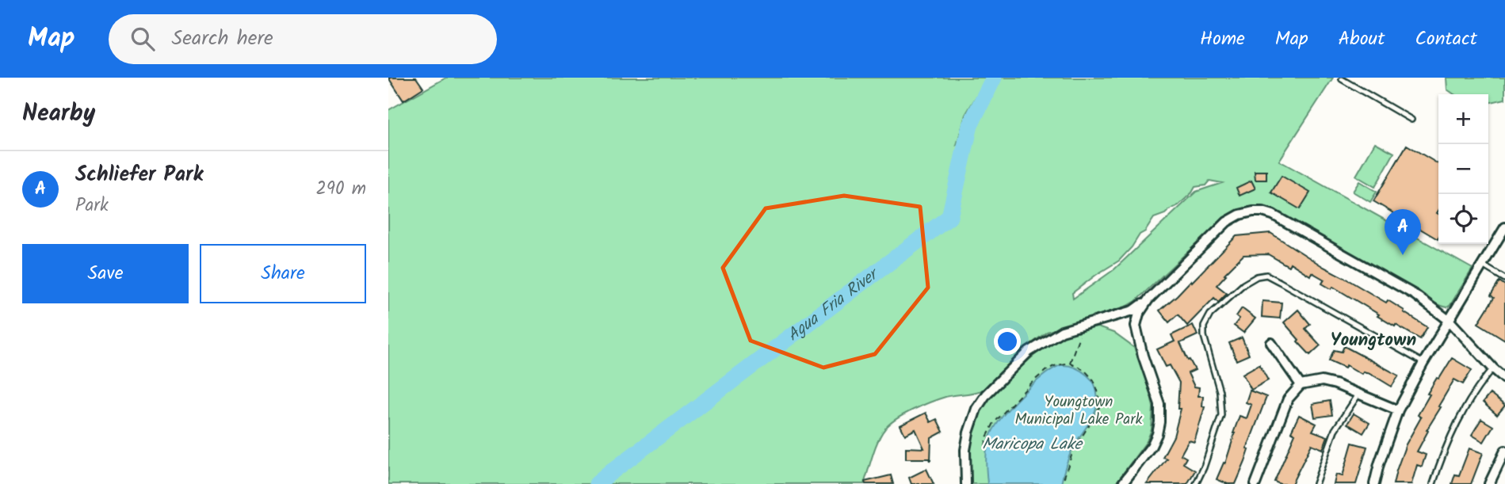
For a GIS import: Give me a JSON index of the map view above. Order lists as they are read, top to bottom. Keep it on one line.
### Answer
{"districts":["Youngtown"],"water":["Agua Fria River","Maricopa Lake"],"parks":["Youngtown Municipal Lake Park"],"page":{"header":"Map","search":"Search here","nav":["Home","Map","About","Contact"],"heading":"Nearby","map_buttons":["+","−"],"list":[{"mark":"A","name":"Schliefer Park","note":"Park","value":"290 m"}],"pins":"A","buttons":["Save","Share"]}}
